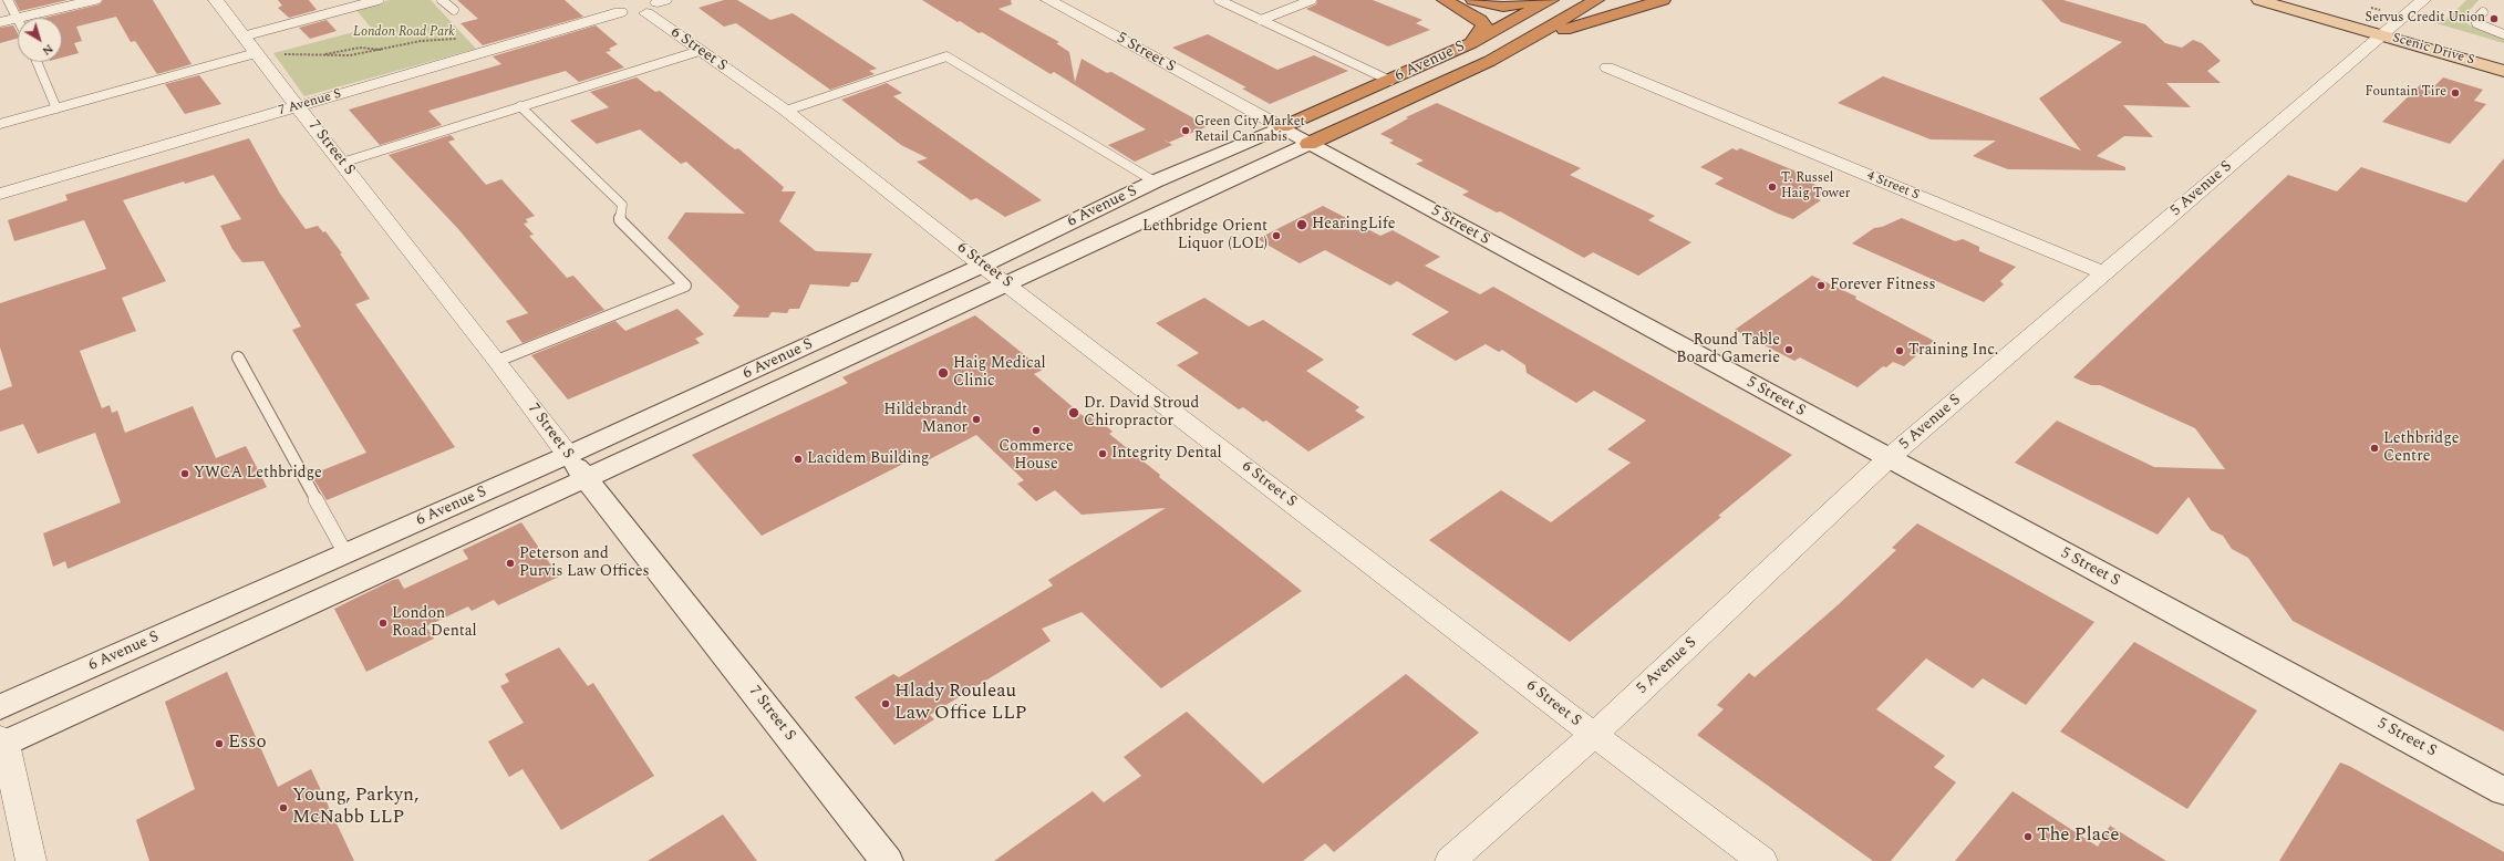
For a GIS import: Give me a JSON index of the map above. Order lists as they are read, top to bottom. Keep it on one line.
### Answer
{"streets":{"highway":["6 Avenue S"],"main road":["Scenic Drive S","5 Street S","7 Street S"],"street":["6 Street S","7 Avenue S","4 Street S","5 Avenue S"]},"crossings":[["6 Street S","6 Avenue S"],["6 Street S","7 Avenue S"],["6 Street S","5 Avenue S"],["Scenic Drive S","5 Avenue S"],["5 Street S","6 Avenue S"],["5 Street S","5 Avenue S"],["6 Avenue S","7 Street S"],["7 Avenue S","7 Street S"],["4 Street S","5 Avenue S"]],"parks":["London Road Park"],"places":["Servus Credit Union","Fountain Tire","Green City Market Retail Cannabis","T. Russel Haig Tower","HearingLife","Lethbridge Orient Liquor (LOL)","Forever Fitness","Round Table Board Gamerie","Training Inc.","Haig Medical Clinic","Dr. David Stroud Chiropractor","Hildebrandt Manor","Commerce House","Lethbridge Centre","Integrity Dental","Lacidem Building","YWCA Lethbridge","Peterson and Purvis Law Offices","London Road Dental","Hlady Rouleau Law Office LLP","Esso","Young, Parkyn, McNabb LLP","The Place"],"north":"bottom right"}
